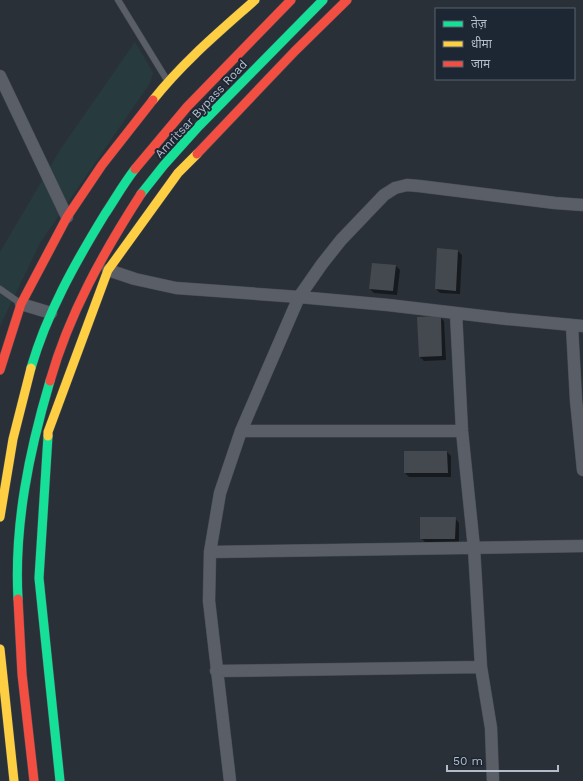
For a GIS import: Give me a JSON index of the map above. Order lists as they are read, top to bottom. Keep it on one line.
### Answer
{"streets":{"main road":["Amritsar Bypass Road"]},"legend":["तेज़","धीमा","जाम"],"scale_bar":"50 m"}
